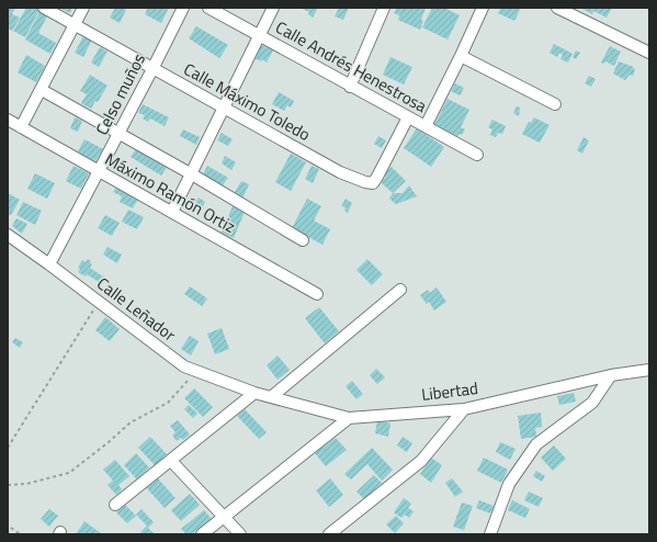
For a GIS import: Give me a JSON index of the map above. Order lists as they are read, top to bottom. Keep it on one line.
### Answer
{"streets":{"street":["Calle Andrés Henestrosa","Celso muños","Calle Máximo Toledo","Máximo Ramón Ortiz","Calle Leñador","Libertad"]},"crossings":[["Calle Andrés Henestrosa","Calle Máximo Toledo"],["Celso muños","Calle Máximo Toledo"],["Celso muños","Máximo Ramón Ortiz"],["Celso muños","Calle Leñador"],["Calle Leñador","Libertad"]]}
